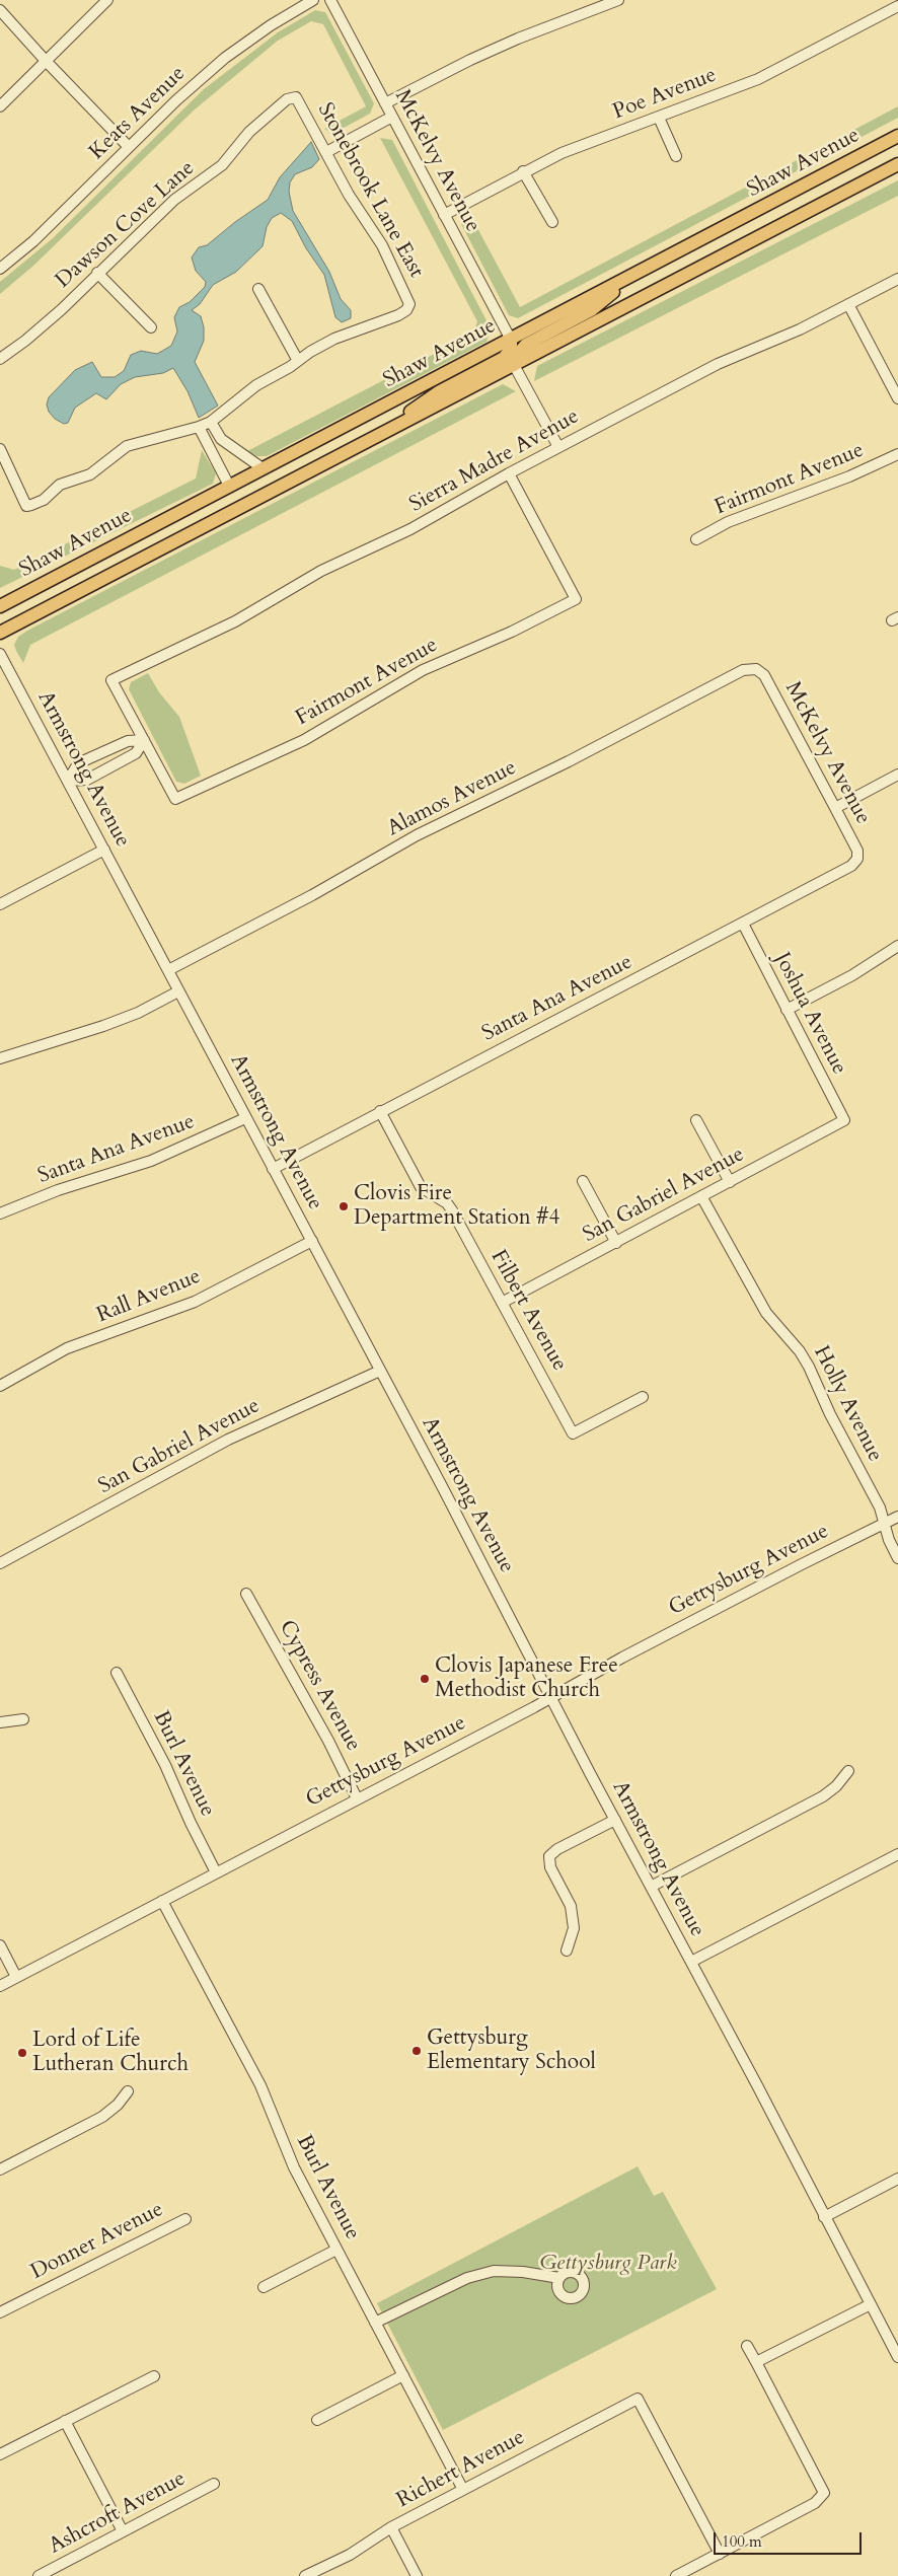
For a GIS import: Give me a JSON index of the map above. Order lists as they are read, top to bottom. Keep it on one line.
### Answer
{"streets":{"main road":["Shaw Avenue"],"street":["Poe Avenue","Keats Avenue","McKelvy Avenue","Stonebrook Lane East","Dawson Cove Lane","Sierra Madre Avenue","Fairmont Avenue","Armstrong Avenue","Alamos Avenue","Santa Ana Avenue","Joshua Avenue","San Gabriel Avenue","Rall Avenue","Filbert Avenue","Holly Avenue","Gettysburg Avenue","Cypress Avenue","Burl Avenue","Donner Avenue","Richert Avenue","Ashcroft Avenue"]},"crossings":[["Poe Avenue","McKelvy Avenue"],["McKelvy Avenue","Shaw Avenue"],["McKelvy Avenue","Alamos Avenue"],["McKelvy Avenue","Santa Ana Avenue"],["Stonebrook Lane East","Dawson Cove Lane"],["Sierra Madre Avenue","Fairmont Avenue"],["Armstrong Avenue","Alamos Avenue"],["Armstrong Avenue","Santa Ana Avenue"],["Armstrong Avenue","San Gabriel Avenue"],["Armstrong Avenue","Rall Avenue"],["Armstrong Avenue","Gettysburg Avenue"],["Santa Ana Avenue","Joshua Avenue"],["Santa Ana Avenue","Filbert Avenue"],["Joshua Avenue","San Gabriel Avenue"],["San Gabriel Avenue","Filbert Avenue"],["San Gabriel Avenue","Holly Avenue"],["Holly Avenue","Gettysburg Avenue"],["Gettysburg Avenue","Cypress Avenue"],["Gettysburg Avenue","Burl Avenue"],["Burl Avenue","Richert Avenue"]],"parks":["Gettysburg Park"],"places":["Clovis Fire Department Station #4","Clovis Japanese Free Methodist Church","Gettysburg Elementary School","Lord of Life Lutheran Church"],"scale_bar":"100 m"}
